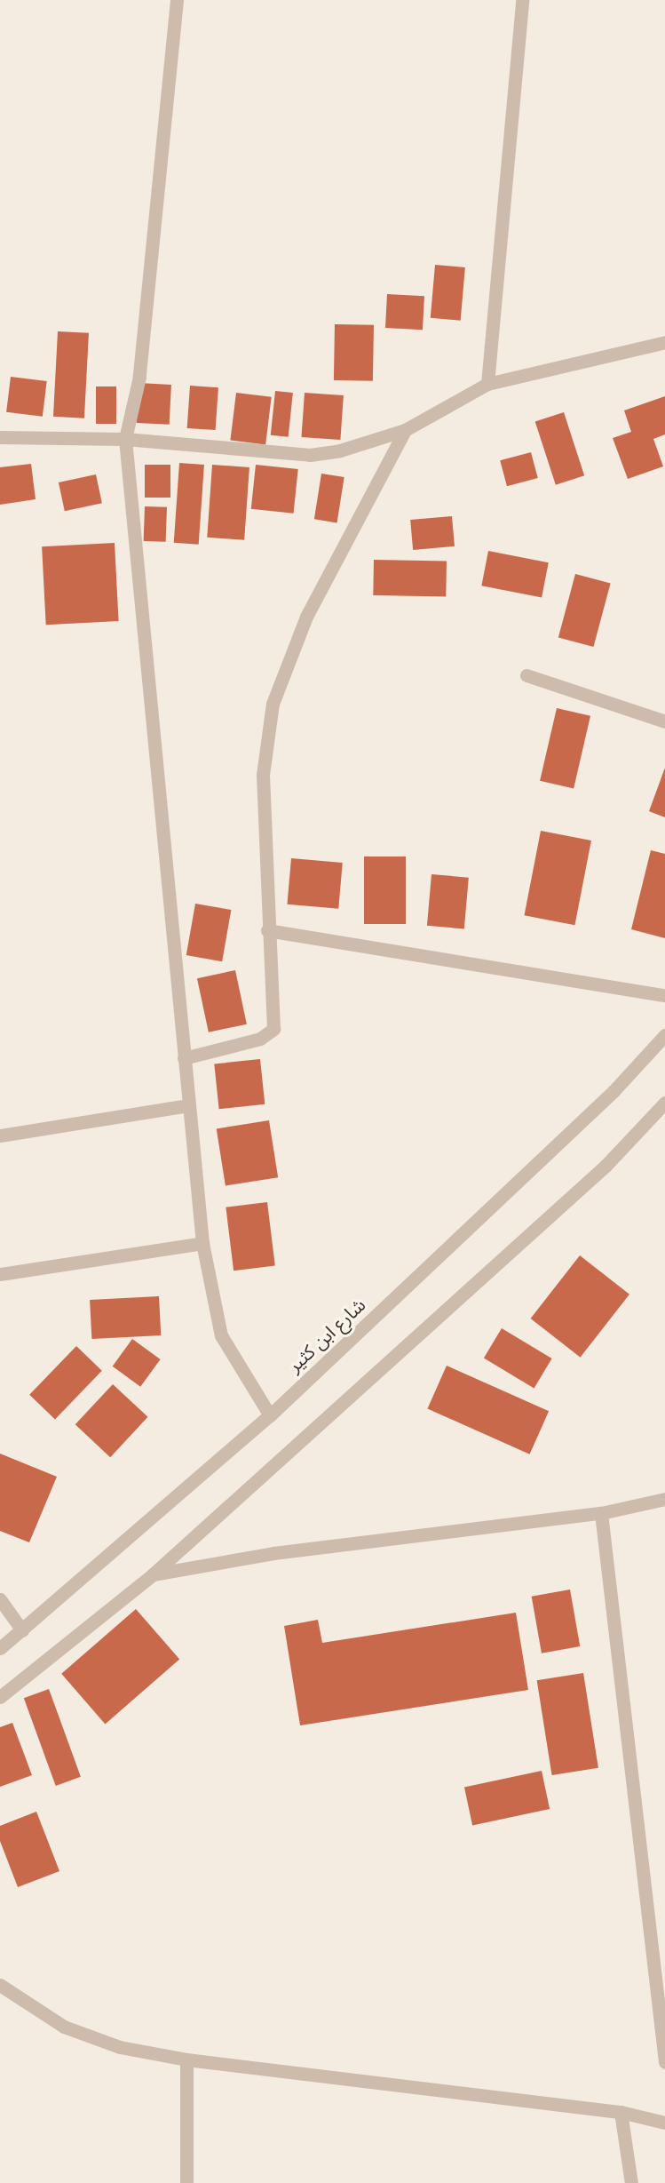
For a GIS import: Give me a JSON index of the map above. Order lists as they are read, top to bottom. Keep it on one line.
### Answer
{"streets":{"street":["شارع ابن كثير"]}}
